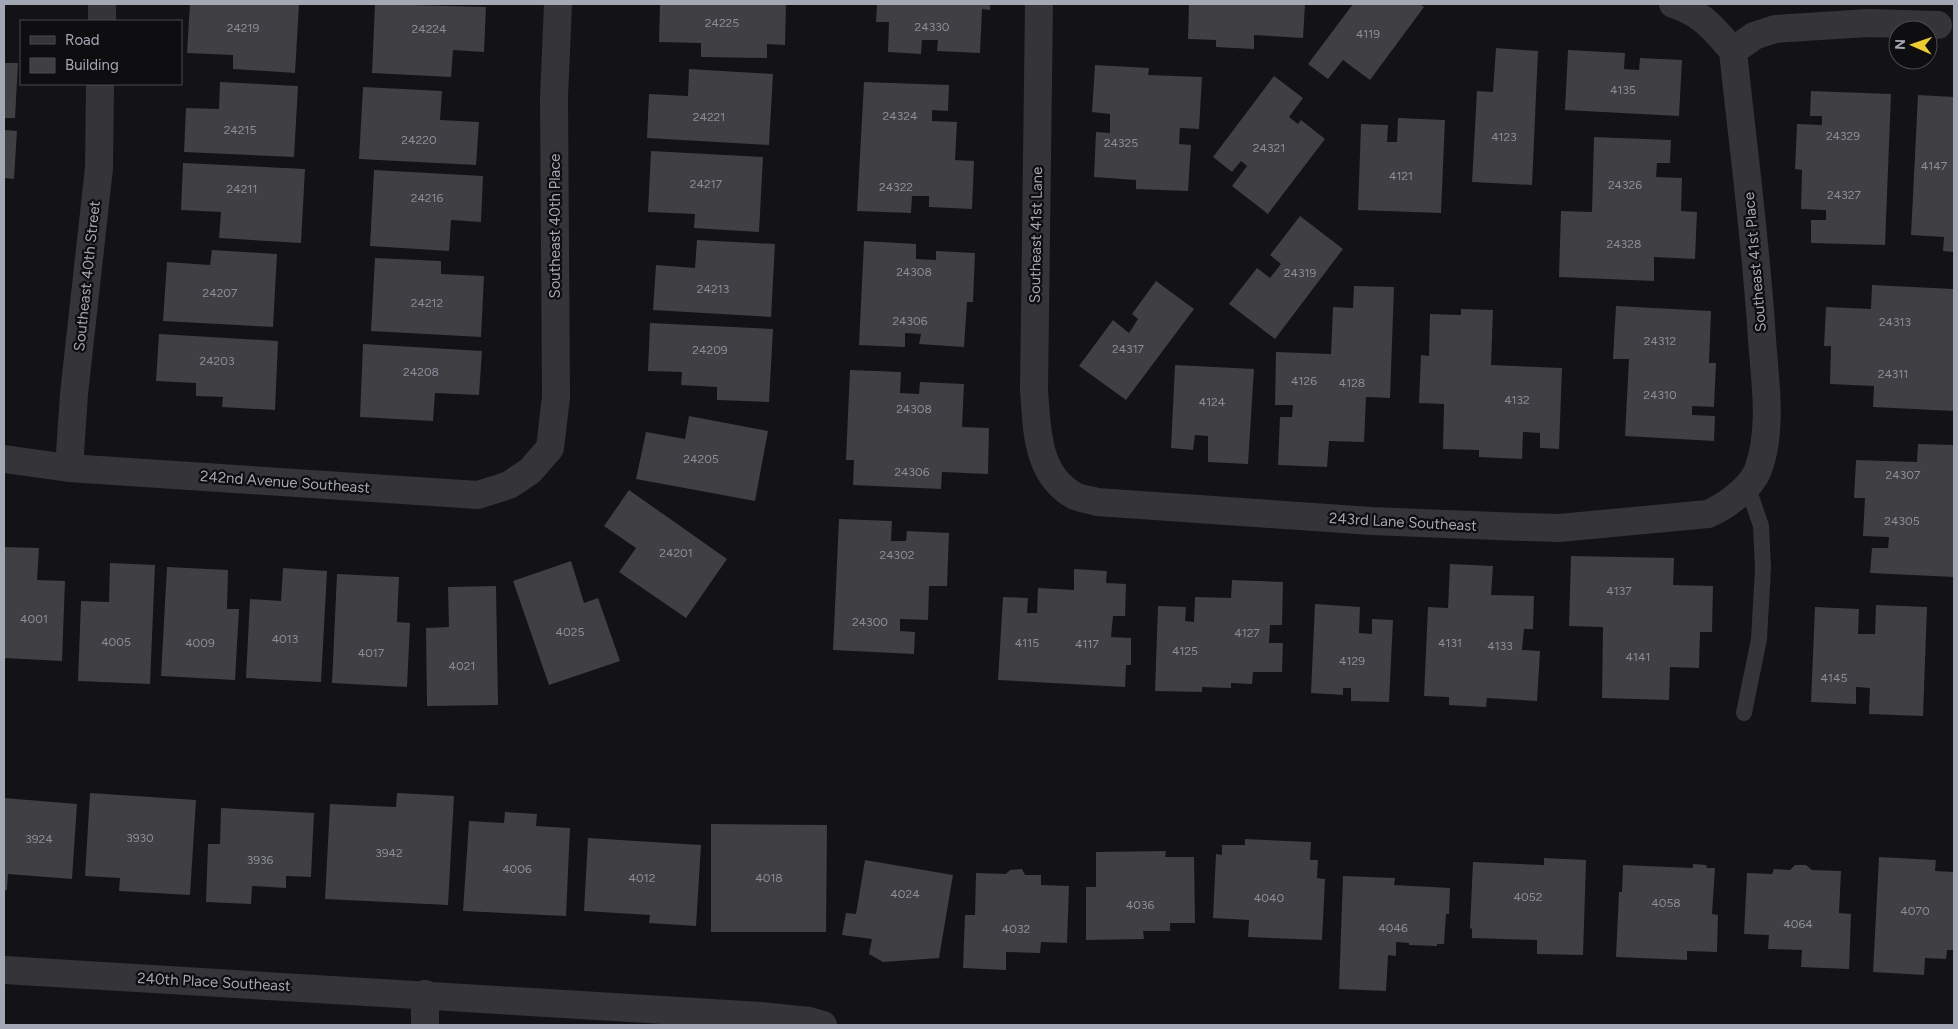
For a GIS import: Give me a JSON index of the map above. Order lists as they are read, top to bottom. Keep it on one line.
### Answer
{"streets":{"street":["Southeast 40th Place","Southeast 41st Lane","Southeast 41st Place","Southeast 40th Street","242nd Avenue Southeast","243rd Lane Southeast","240th Place Southeast"]},"crossings":[["Southeast 40th Place","242nd Avenue Southeast"],["Southeast 41st Lane","243rd Lane Southeast"],["Southeast 41st Place","243rd Lane Southeast"],["Southeast 40th Street","242nd Avenue Southeast"]],"house_numbers":["24225","24330","24219","24224","4119","4135","24324","24221","24215","24329","4123","24220","24325","24321","4147","4121","24217","24326","24322","24211","24327","24216","24328","24308","24319","24213","24207","24212","24306","24313","24312","24317","24209","24203","24208","24311","4126","4128","24310","4132","4124","24308","24205","24306","24307","24305","24201","24302","4137","4001","24300","4025","4127","4013","4005","4009","4115","4131","4117","4133","4125","4017","4141","4129","4021","4145","3930","3924","3942","3936","4006","4012","4018","4024","4052","4040","4058","4036","4070","4064","4046","4032"],"legend":["Road","Building"],"north":"left"}
